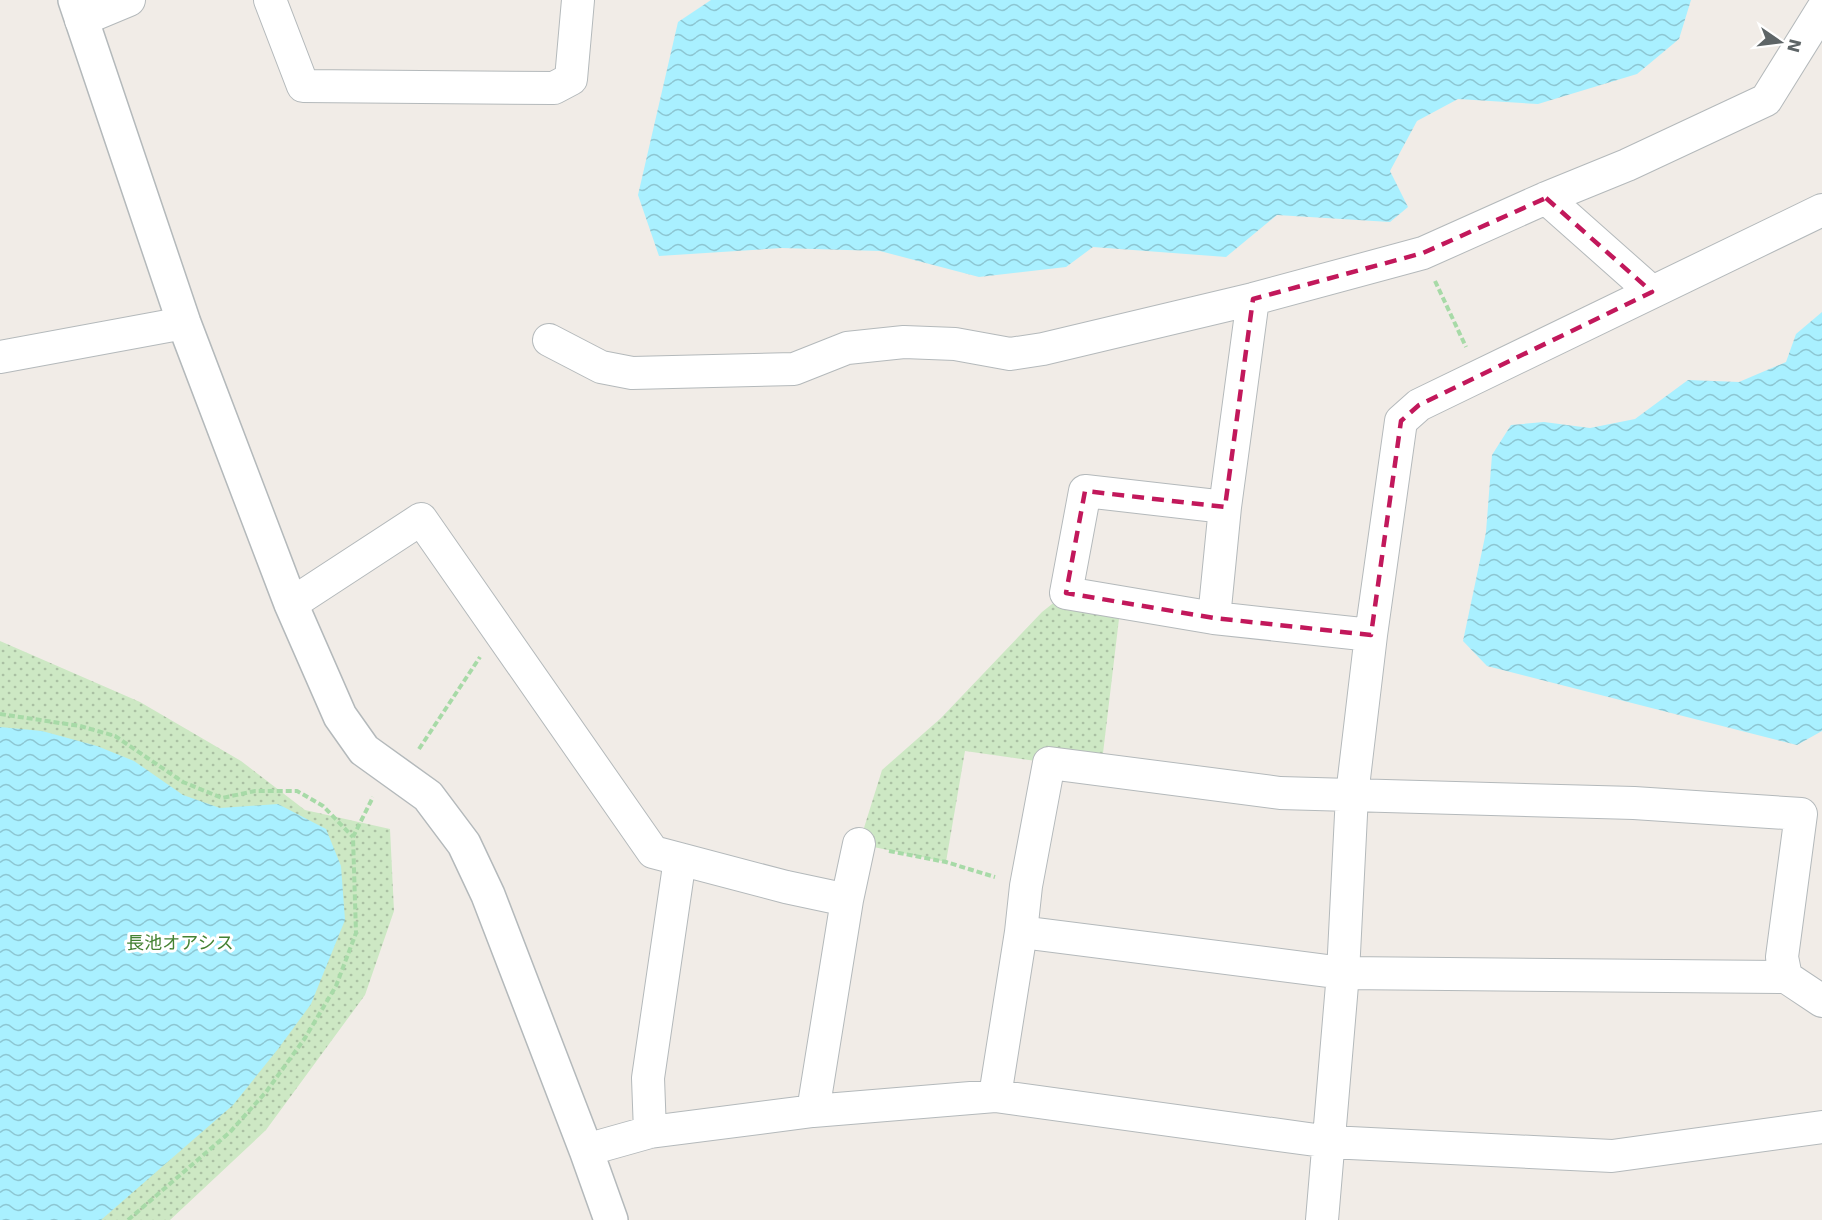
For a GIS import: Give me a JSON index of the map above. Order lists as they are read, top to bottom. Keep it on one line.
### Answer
{"parks":["長池オアシス"],"north":"right"}
